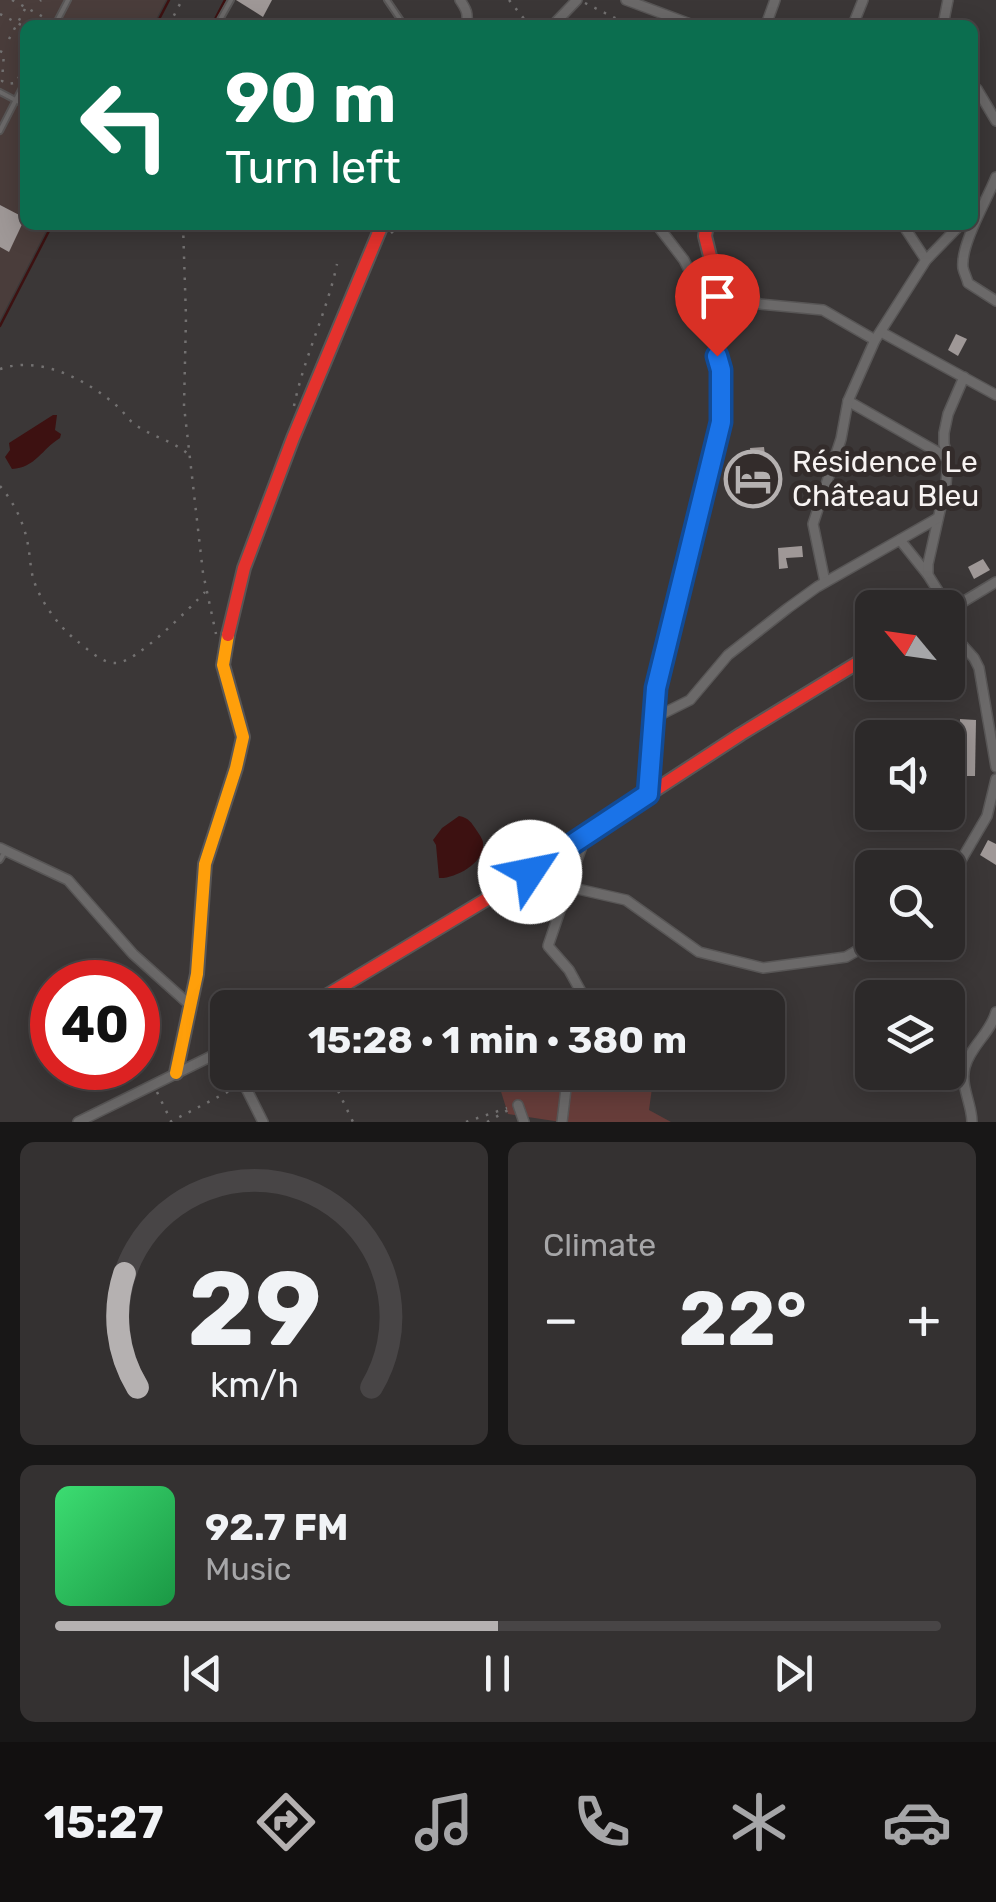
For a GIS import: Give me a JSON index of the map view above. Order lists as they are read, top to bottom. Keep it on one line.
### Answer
{"places":{"hotel":["Résidence Le Château Bleu"]},"north":"top left","page":{"turn":["90 m","Turn left"],"limit":"40","trip":"15:28 · 1 min · 380 m","tile":"Climate","heat":["−","22°","+"],"song":["92.7 FM","Music"],"tabs":"15:27","gauge":["29","km/h"]}}
